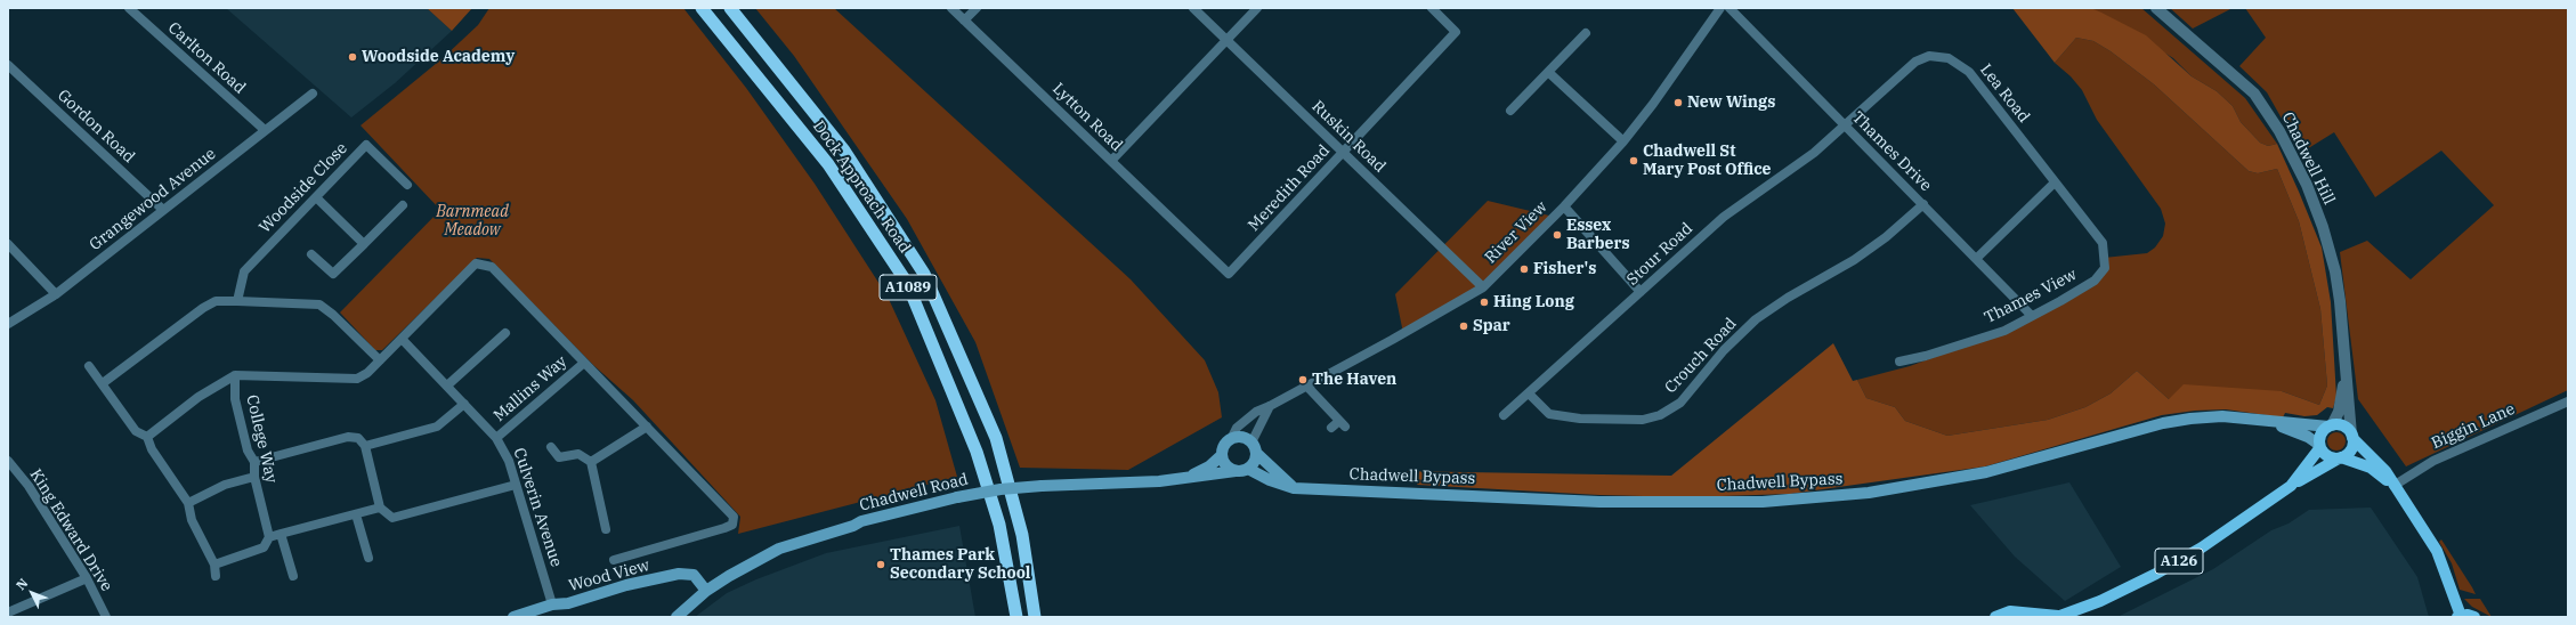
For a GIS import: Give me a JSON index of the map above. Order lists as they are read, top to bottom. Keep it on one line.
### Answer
{"streets":{"highway":["Dock Approach Road","A1089"],"main road":["Chadwell Bypass","Chadwell Road","A126","Wood View"],"street":["Carlton Road","Lea Road","Lytton Road","Gordon Road","Ruskin Road","Thames Drive","Chadwell Hill","Woodside Close","Meredith Road","Grangewood Avenue","River View","Stour Road","Thames View","Crouch Road","Mallins Way","Biggin Lane","College Way","Culverin Avenue","King Edward Drive"]},"crossings":[["Carlton Road","Grangewood Avenue"],["Lea Road","Thames Drive"],["Lea Road","Stour Road"],["Lea Road","Thames View"],["Lytton Road","Meredith Road"],["Gordon Road","Grangewood Avenue"],["Ruskin Road","Meredith Road"],["Ruskin Road","River View"],["Thames Drive","Stour Road"],["Thames Drive","Thames View"],["Thames Drive","Crouch Road"],["Chadwell Hill","Chadwell Bypass"],["Chadwell Hill","A126"],["River View","Chadwell Bypass"],["River View","Chadwell Road"],["Stour Road","Crouch Road"],["Mallins Way","Culverin Avenue"],["Chadwell Bypass","Chadwell Road"],["Chadwell Bypass","A126"],["Chadwell Road","Wood View"],["Culverin Avenue","Wood View"]],"parks":["Barnmead Meadow"],"places":["Woodside Academy","New Wings","Chadwell St Mary Post Office","Essex Barbers","Fisher's","Hing Long","Spar","The Haven","Thames Park Secondary School"],"north":"top left"}
